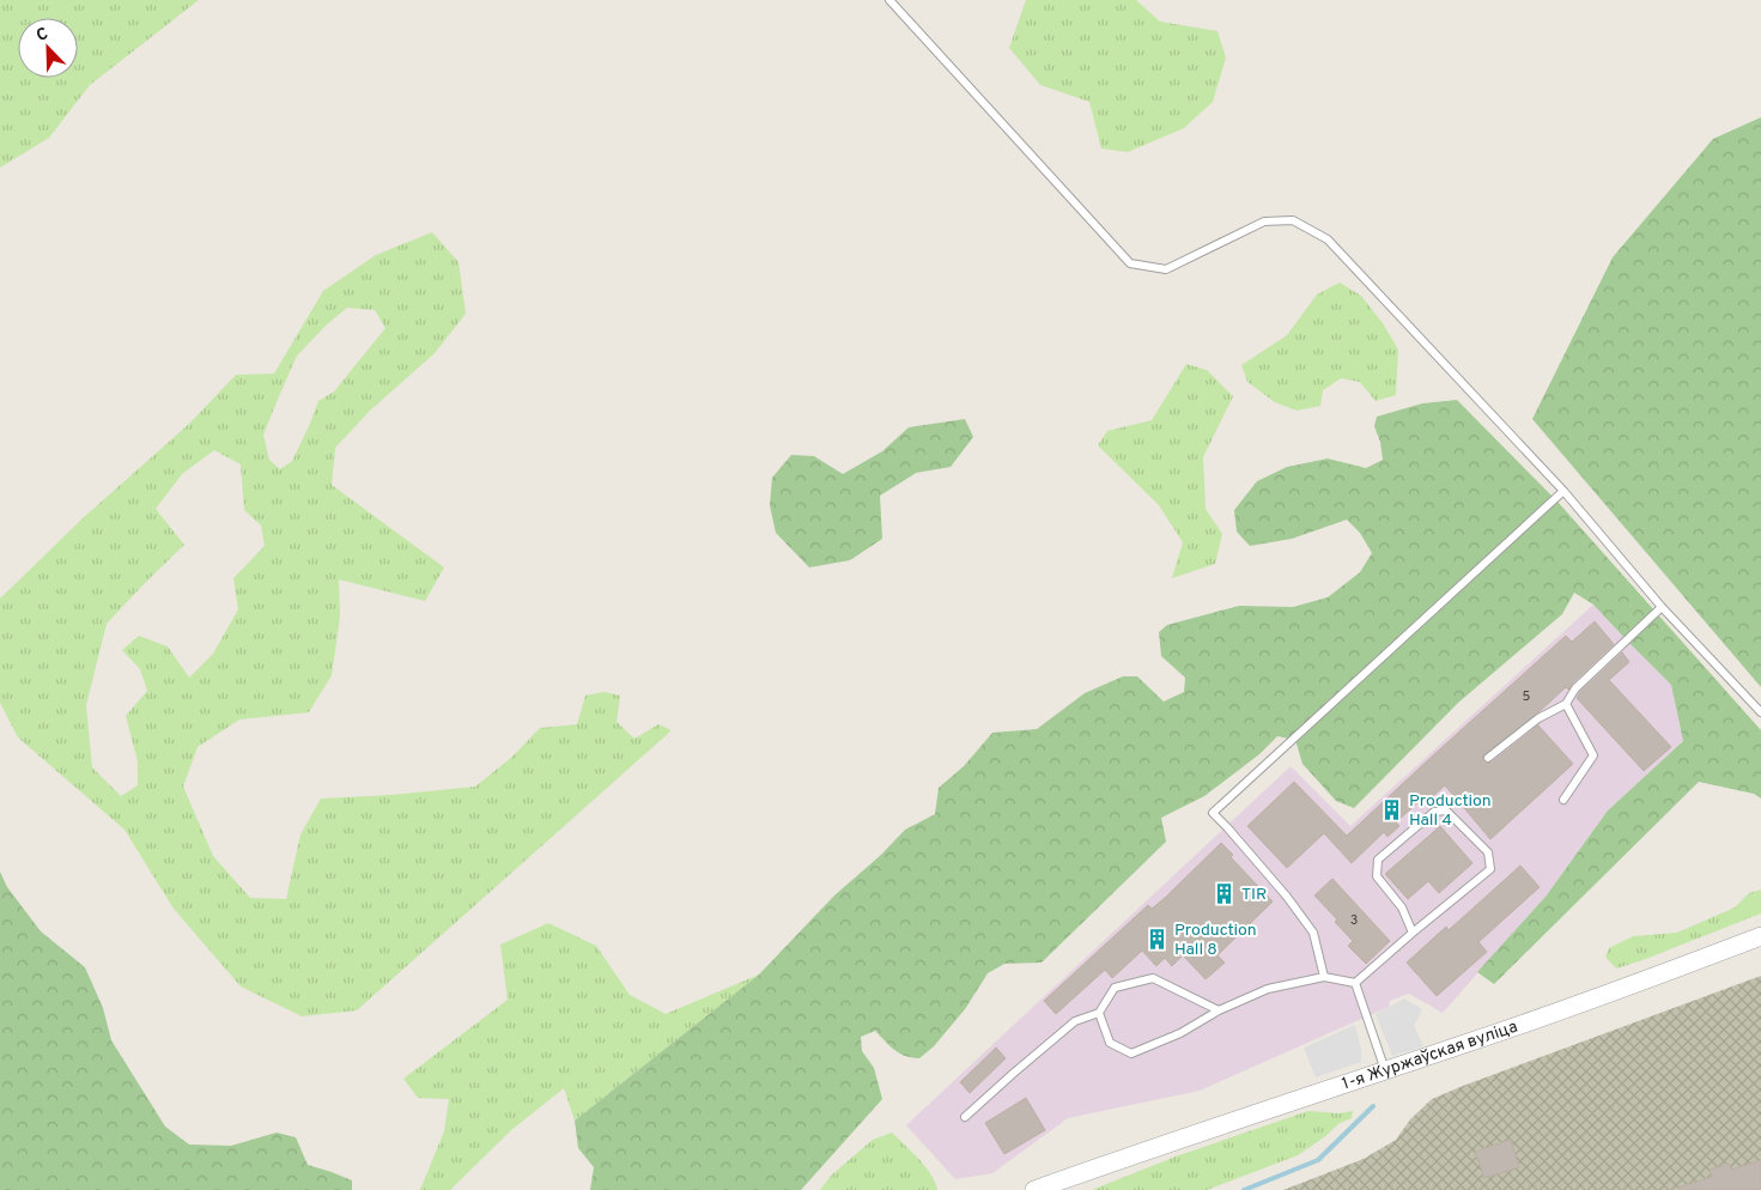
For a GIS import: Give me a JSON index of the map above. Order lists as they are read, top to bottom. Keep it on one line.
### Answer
{"streets":{"street":["1-я Журжаўская вуліца"]},"places":{"building":["Production Hall 4","TIR","Production Hall 8"]},"house_numbers":["5","3"],"north":"top left"}
